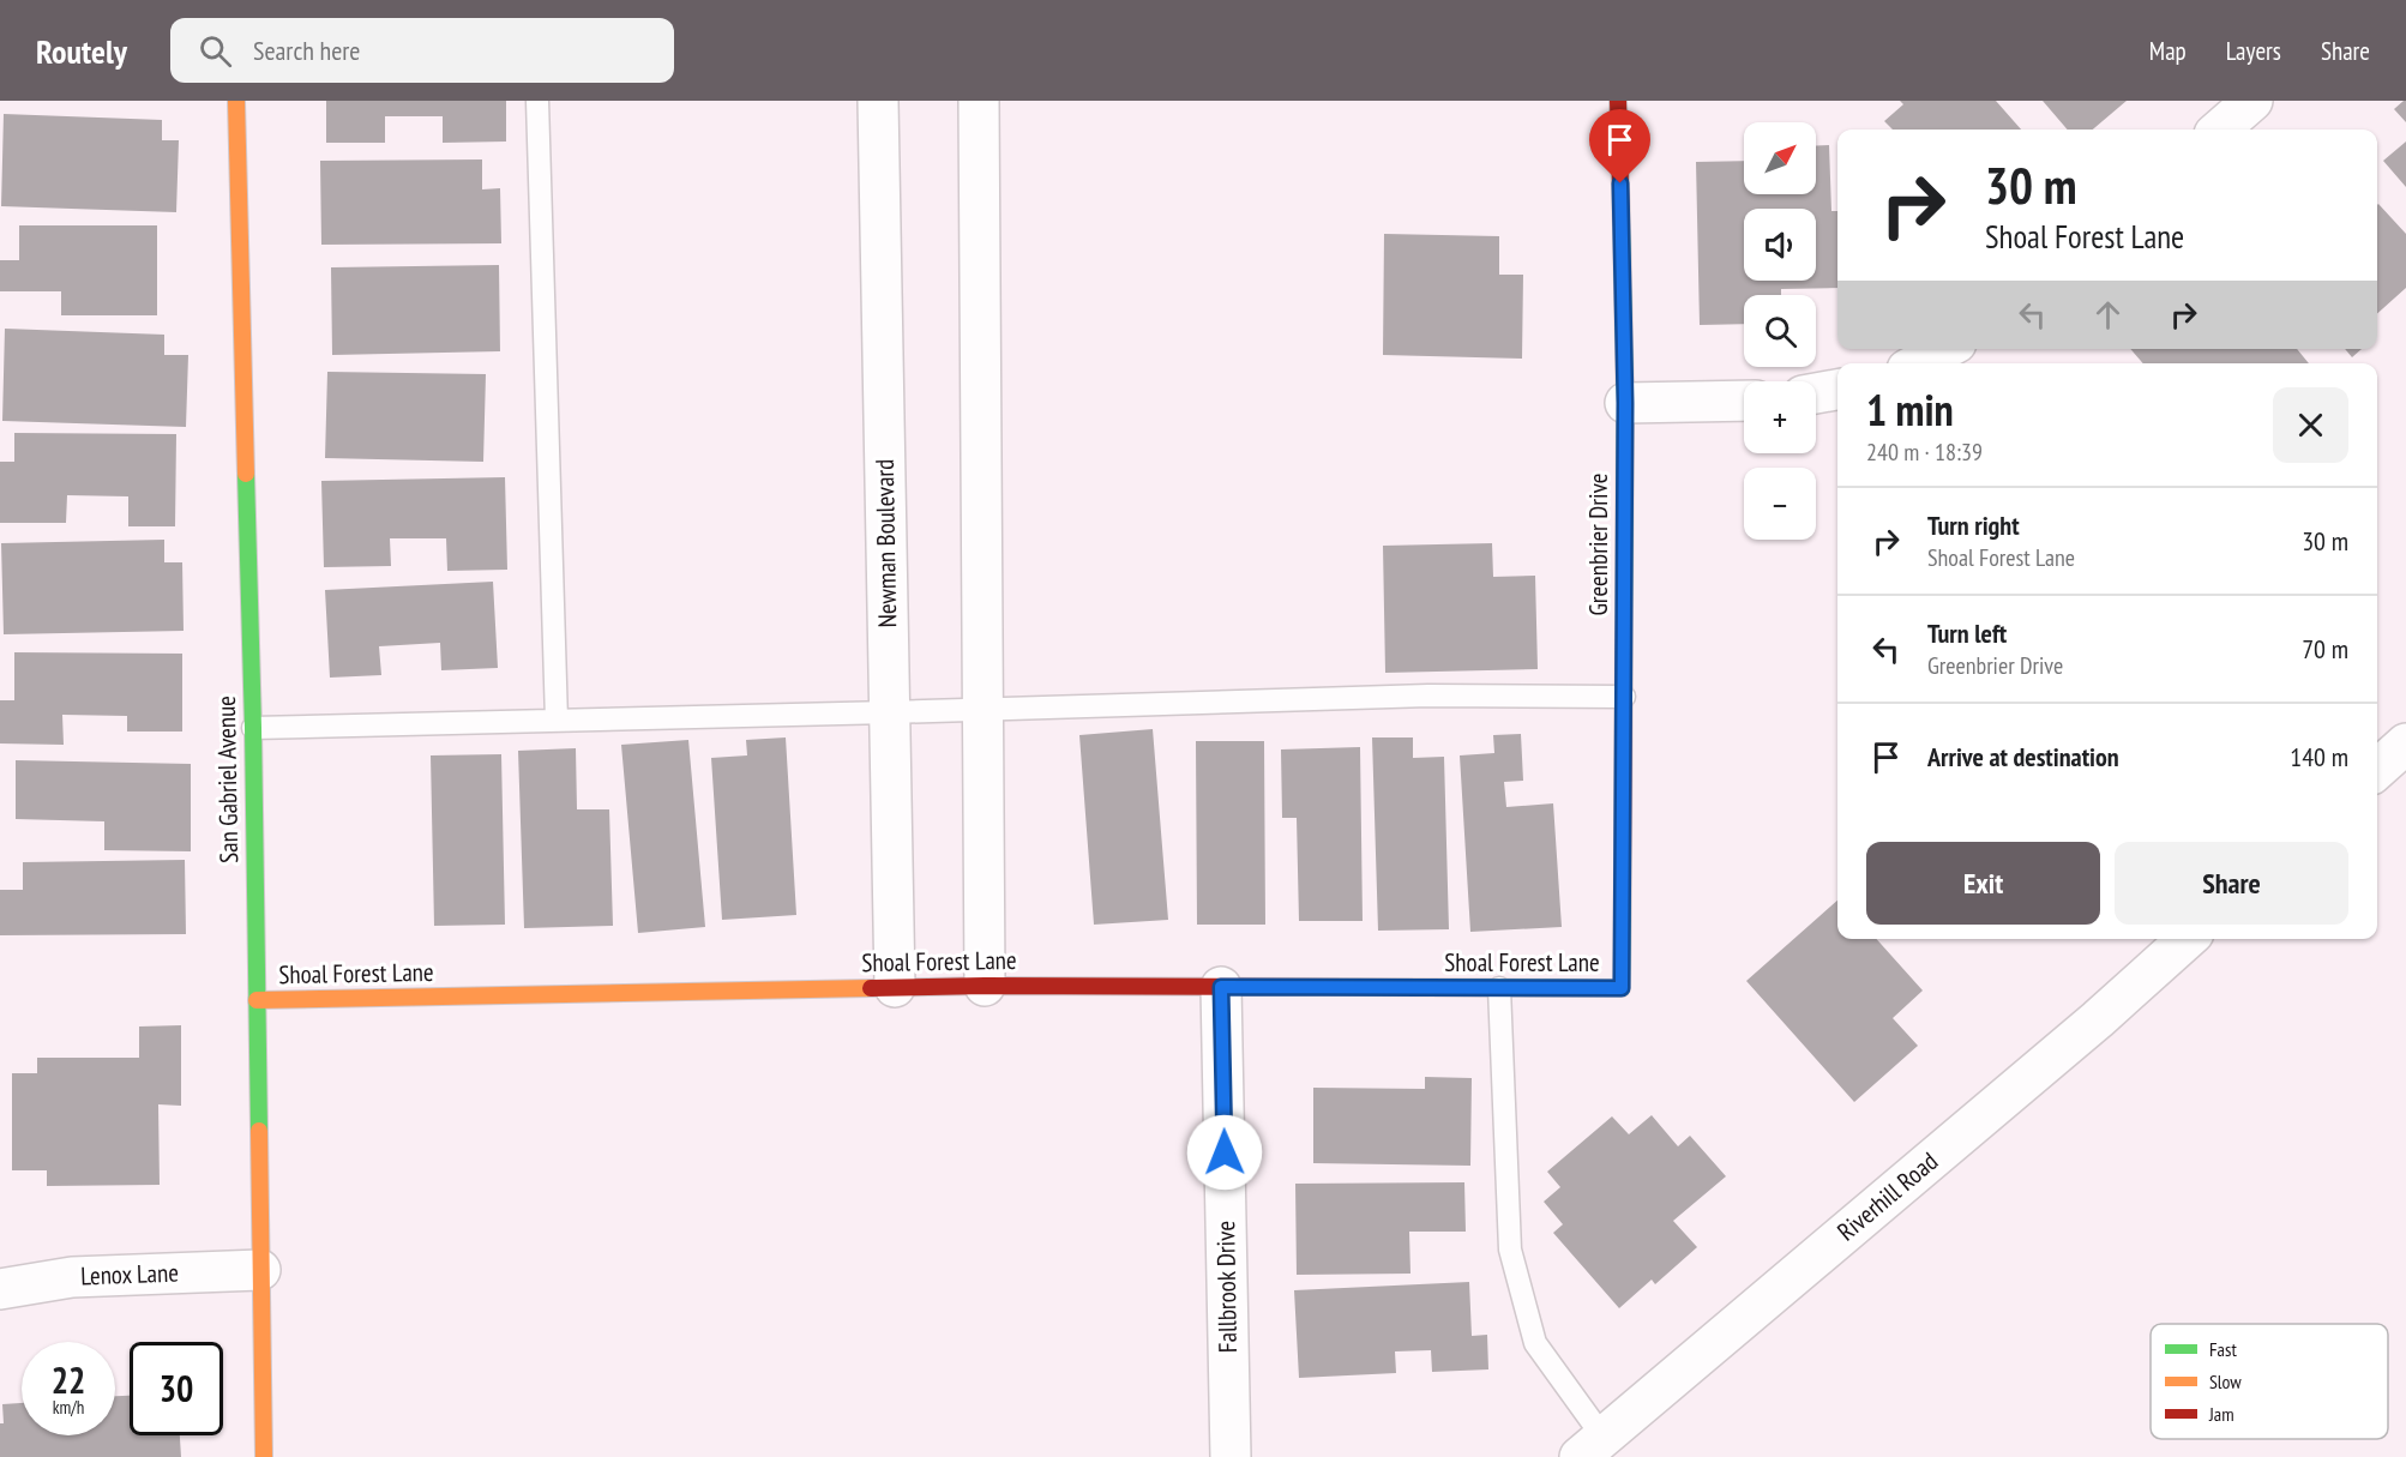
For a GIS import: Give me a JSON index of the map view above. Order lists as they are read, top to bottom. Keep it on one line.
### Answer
{"streets":{"street":["Newman Boulevard","Greenbrier Drive","San Gabriel Avenue","Shoal Forest Lane","Riverhill Road","Lenox Lane","Fallbrook Drive"]},"crossings":[["Newman Boulevard","Shoal Forest Lane"],["Greenbrier Drive","Shoal Forest Lane"],["San Gabriel Avenue","Shoal Forest Lane"],["San Gabriel Avenue","Lenox Lane"],["Shoal Forest Lane","Fallbrook Drive"]],"legend":["Fast","Slow","Jam"],"north":"top right","page":{"header":"Routely","search":"Search here","nav":["Map","Layers","Share"],"map_buttons":["+","−"],"turn":["30 m","Shoal Forest Lane"],"heading":["1 min","240 m · 18:39"],"list":[{"name":"Turn right","note":"Shoal Forest Lane","value":"30 m"},{"name":"Turn left","note":"Greenbrier Drive","value":"70 m"},{"name":"Arrive at destination","value":"140 m"}],"buttons":["Exit","Share"],"speed":"22 km/h","limit":"30"}}
